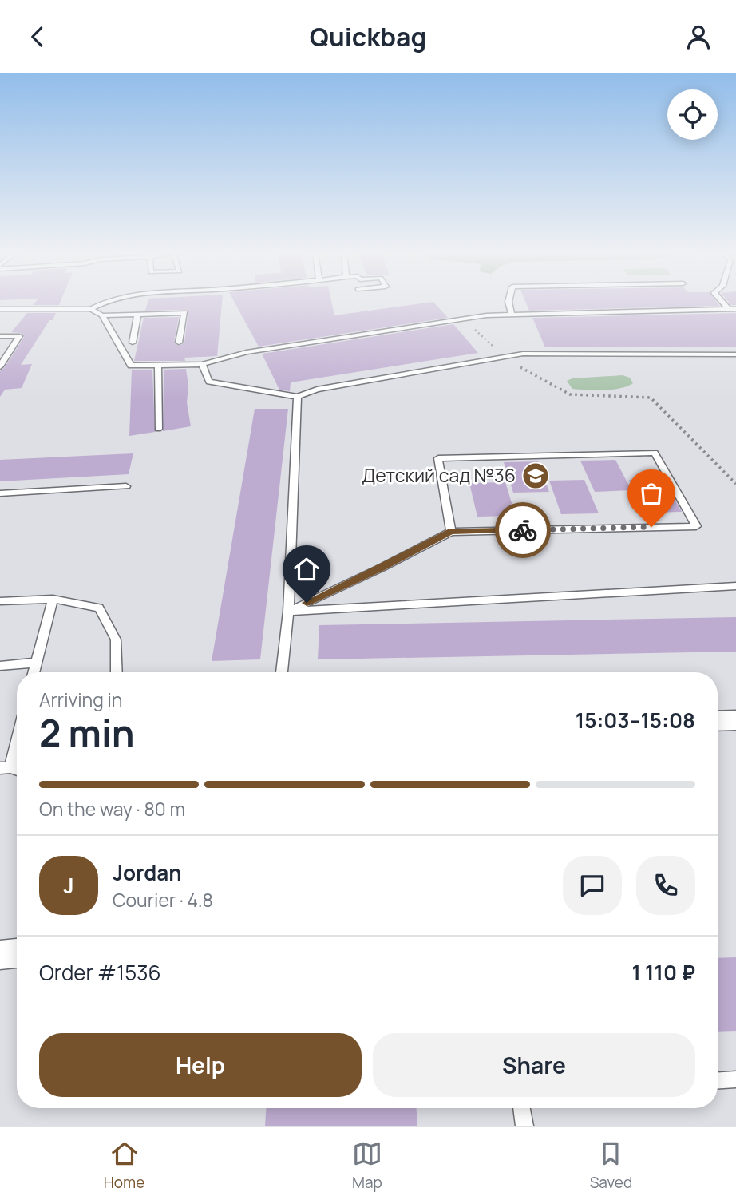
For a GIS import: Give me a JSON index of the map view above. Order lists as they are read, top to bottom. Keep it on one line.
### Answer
{"places":{"school or university":["Детский сад №36"]},"page":{"header":"Quickbag","heading":["2 min","Arriving in","15:03–15:08"],"panel":["Jordan","Courier · 4.8","Order #1536","1 110 ₽"],"bar":"On the way · 80 m","round":"J","buttons":["Help","Share"],"tabs":["Home","Map","Saved"]}}
